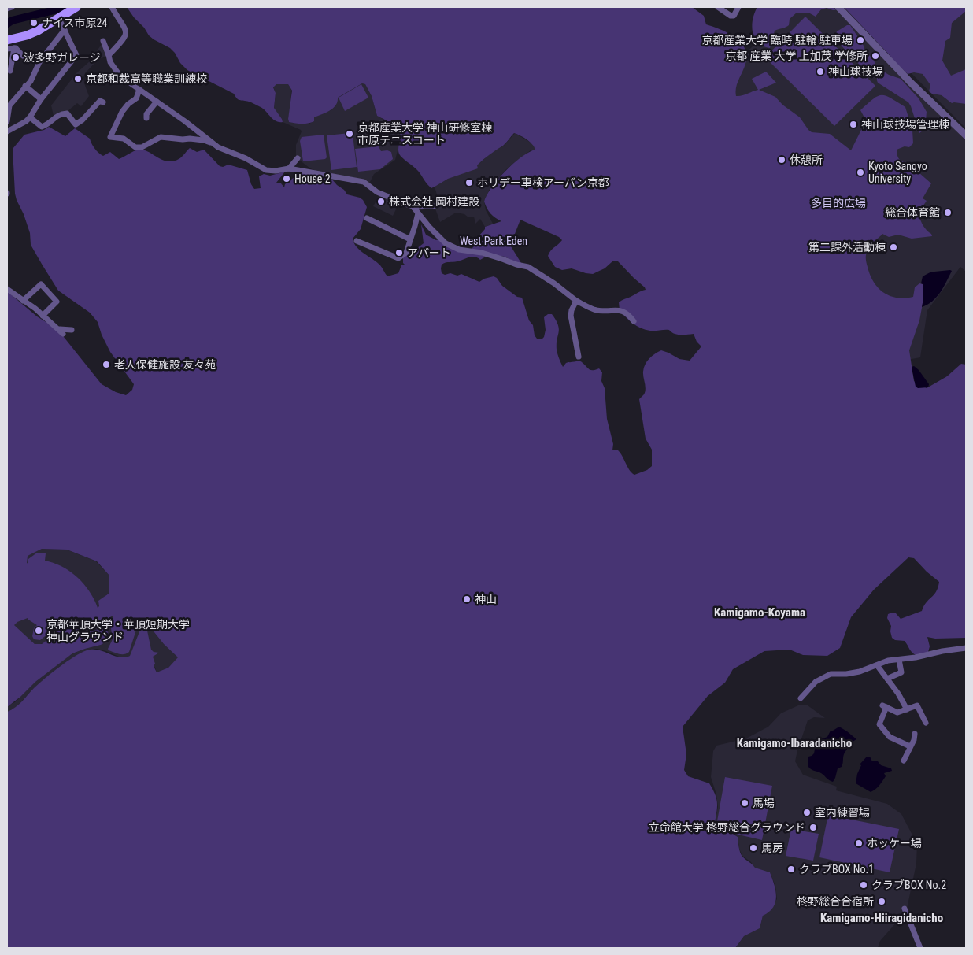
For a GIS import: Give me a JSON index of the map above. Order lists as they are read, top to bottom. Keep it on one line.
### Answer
{"districts":["Kamigamo-Koyama","Kamigamo-Ibaradanicho","Kamigamo-Hiiragidanicho"],"parks":["多目的広場","West Park Eden"],"places":["ナイス市原24","京都産業大学 臨時 駐輪 駐車場","京都 産業 大学 上加茂 学修所","波多野ガレージ","神山球技場","京都和裁高等職業訓練校","神山球技場管理棟","京都産業大学 神山研修室棟 市原テニスコート","休憩所","Kyoto Sangyo University","House 2","ホリデー車検アーバン京都","株式会社 岡村建設","総合体育館","第二課外活動棟","アパート","老人保健施設 友々苑","神山","京都華頂大学・華頂短期大学 神山グラウンド","馬場","室内練習場","立命館大学 柊野総合グラウンド","ホッケー場","馬房","クラブBOX No.1","クラブBOX No.2","柊野総合合宿所"]}
